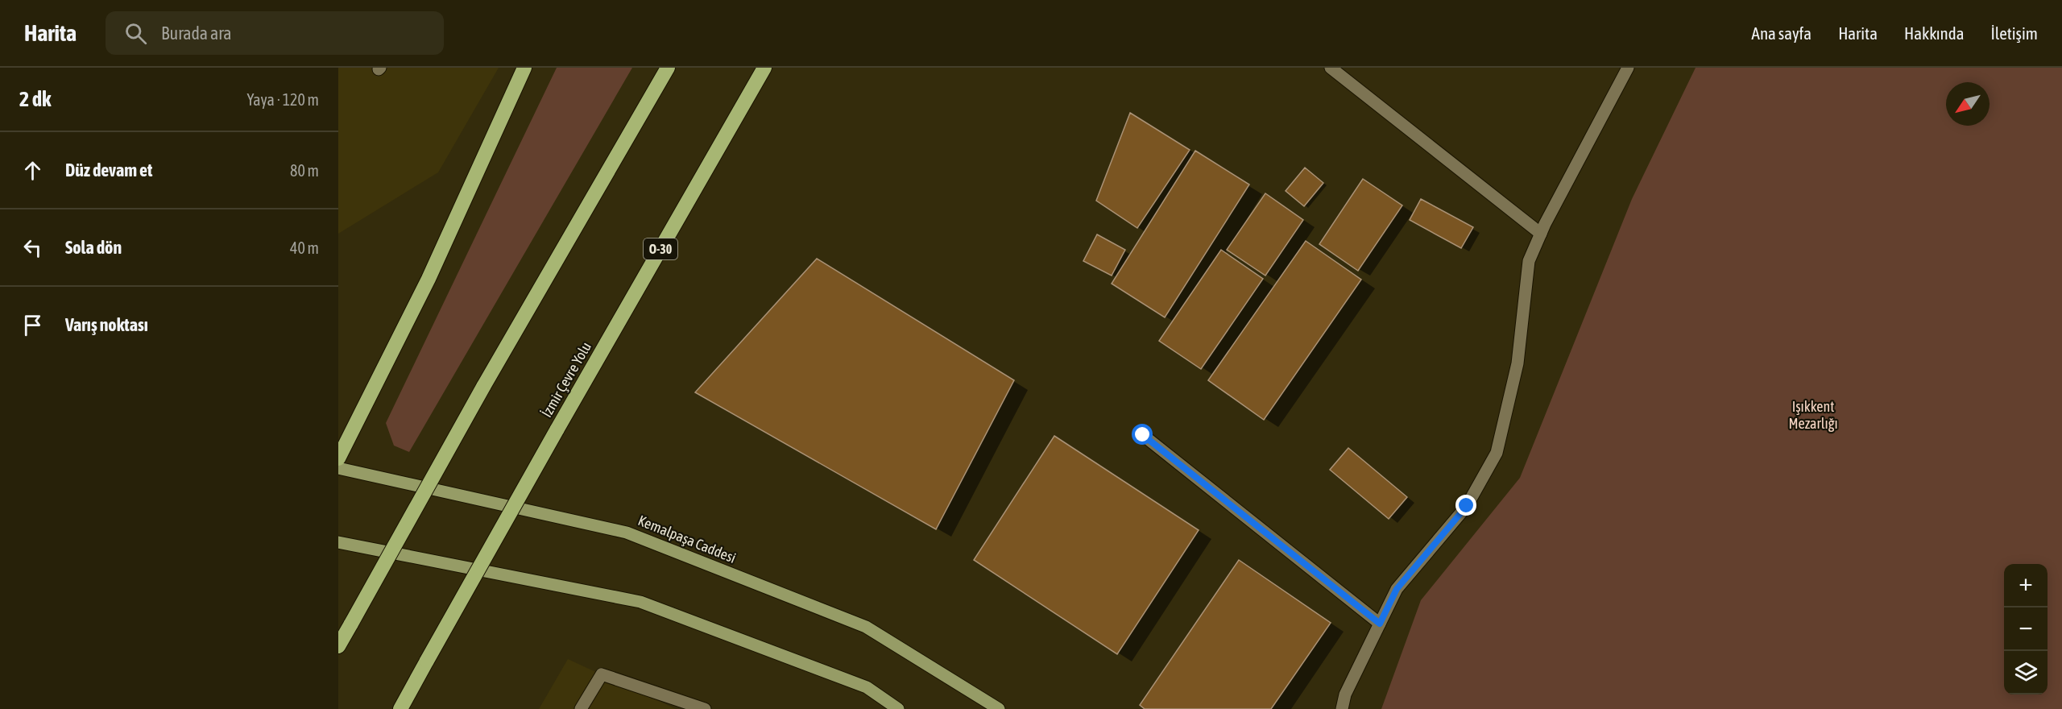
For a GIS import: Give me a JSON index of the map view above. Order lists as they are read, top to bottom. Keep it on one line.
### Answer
{"streets":{"highway":["O-30","İzmir Çevre Yolu"],"main road":["Kemalpaşa Caddesi"]},"parks":["Işıkkent Mezarlığı"],"north":"bottom left","page":{"header":"Harita","search":"Burada ara","nav":["Ana sayfa","Harita","Hakkında","İletişim"],"heading":["2 dk","Yaya · 120 m"],"list":[["Düz devam et","80 m"],["Sola dön","40 m"],"Varış noktası"],"map_buttons":["+","−"]}}
